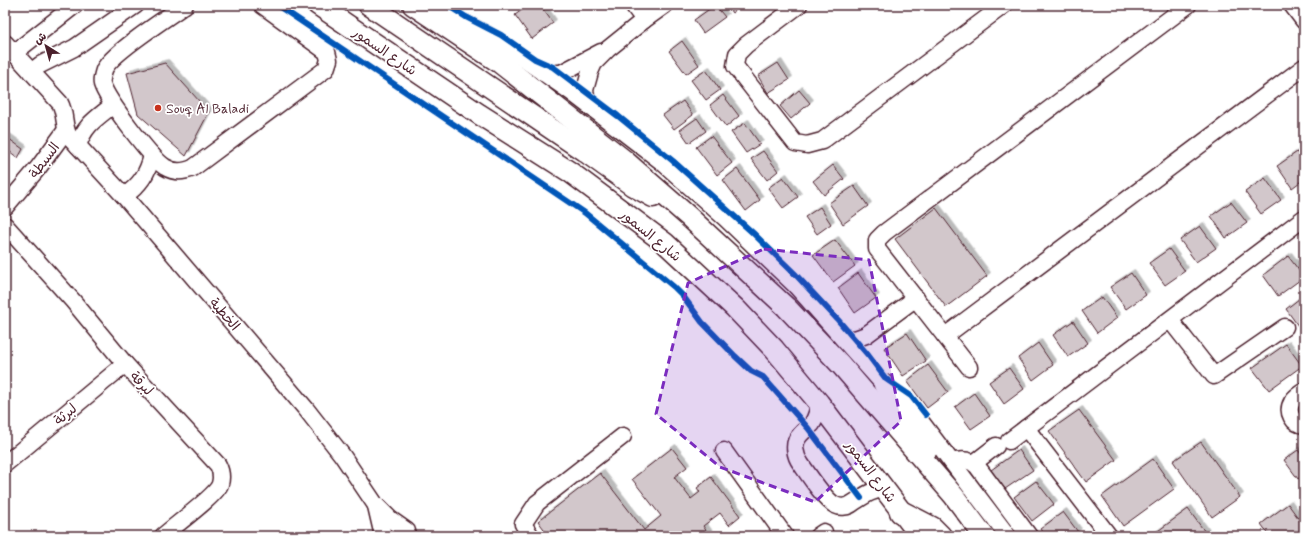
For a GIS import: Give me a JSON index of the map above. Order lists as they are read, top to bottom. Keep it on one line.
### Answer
{"streets":{"main road":["شارع السمور"],"street":["السبطة","الخطية","لبرقة","لبرثة"]},"crossings":[["السبطة","الخطية"],["لبرقة","لبرثة"]],"places":["Souq Al Baladi"],"north":"top left"}
